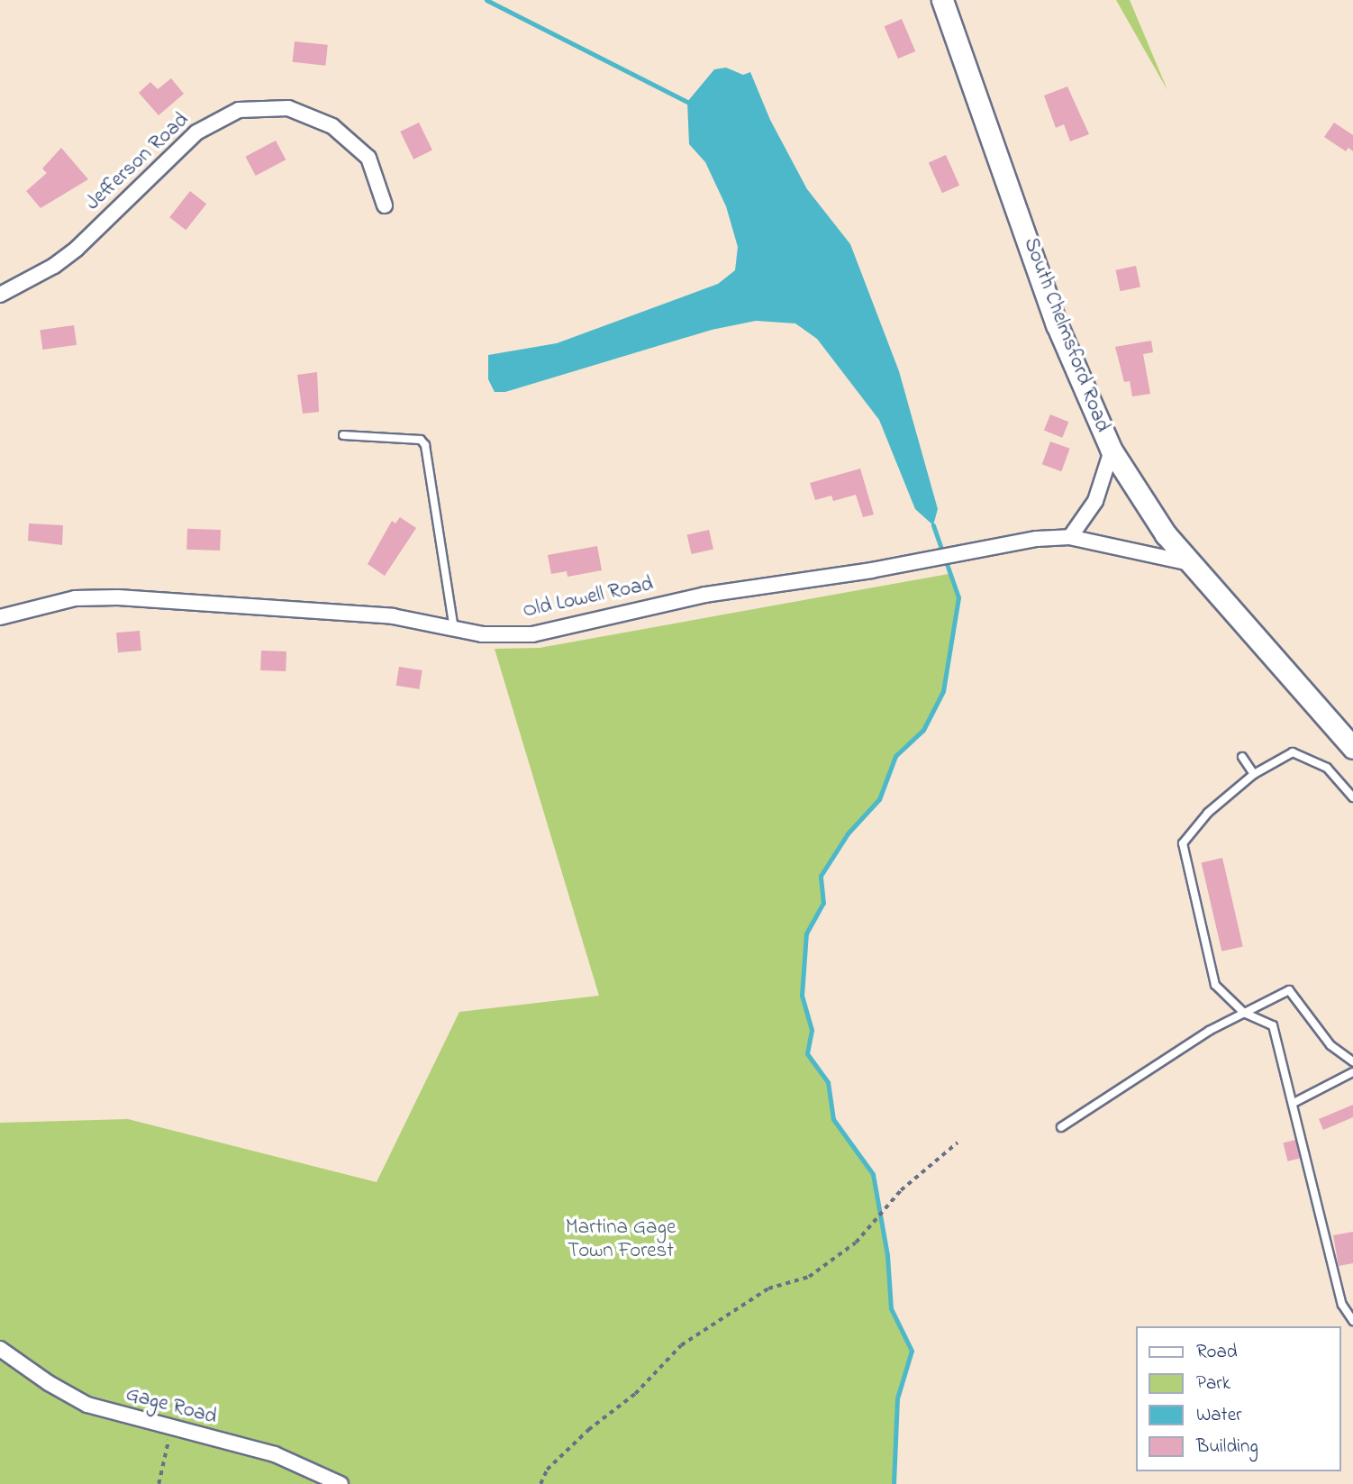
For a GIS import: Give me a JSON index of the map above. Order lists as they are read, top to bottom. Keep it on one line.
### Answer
{"streets":{"main road":["South Chelmsford Road"],"street":["Jefferson Road","Old Lowell Road","Gage Road"]},"crossings":[["South Chelmsford Road","Old Lowell Road"]],"parks":["Martina Gage Town Forest"],"legend":["Road","Park","Water","Building"]}
